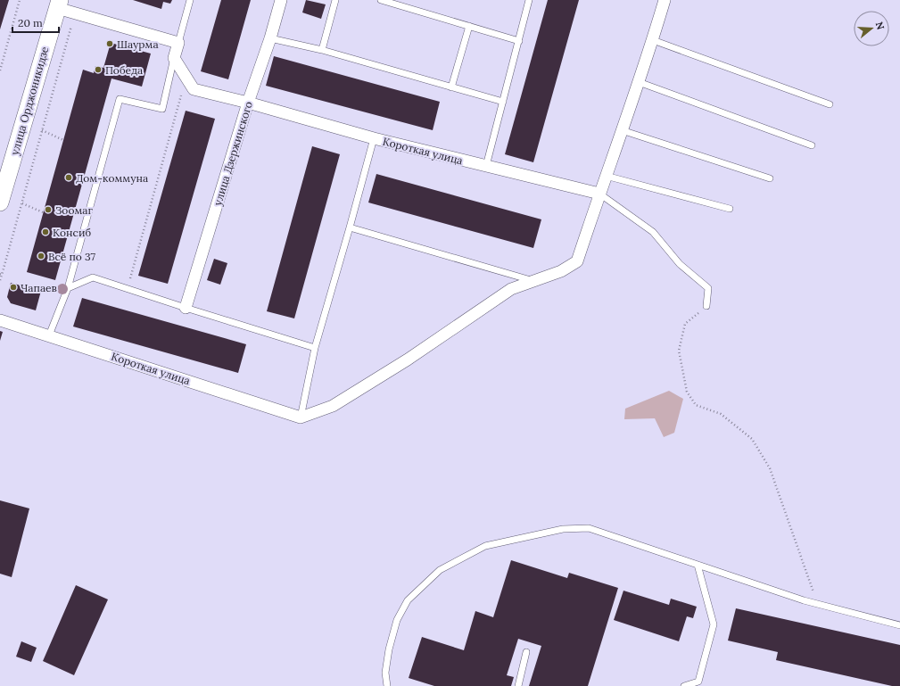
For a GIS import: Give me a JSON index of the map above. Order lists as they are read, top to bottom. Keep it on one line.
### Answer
{"streets":{"street":["улица Орджоникидзе","Короткая улица","улица Дзержинского"]},"crossings":[["Короткая улица","улица Дзержинского"]],"places":["Шаурма","Победа","Дом-коммуна","Зоомаг","Консиб","Всё по 37","Чапаев"],"scale_bar":"20 m","north":"right"}
